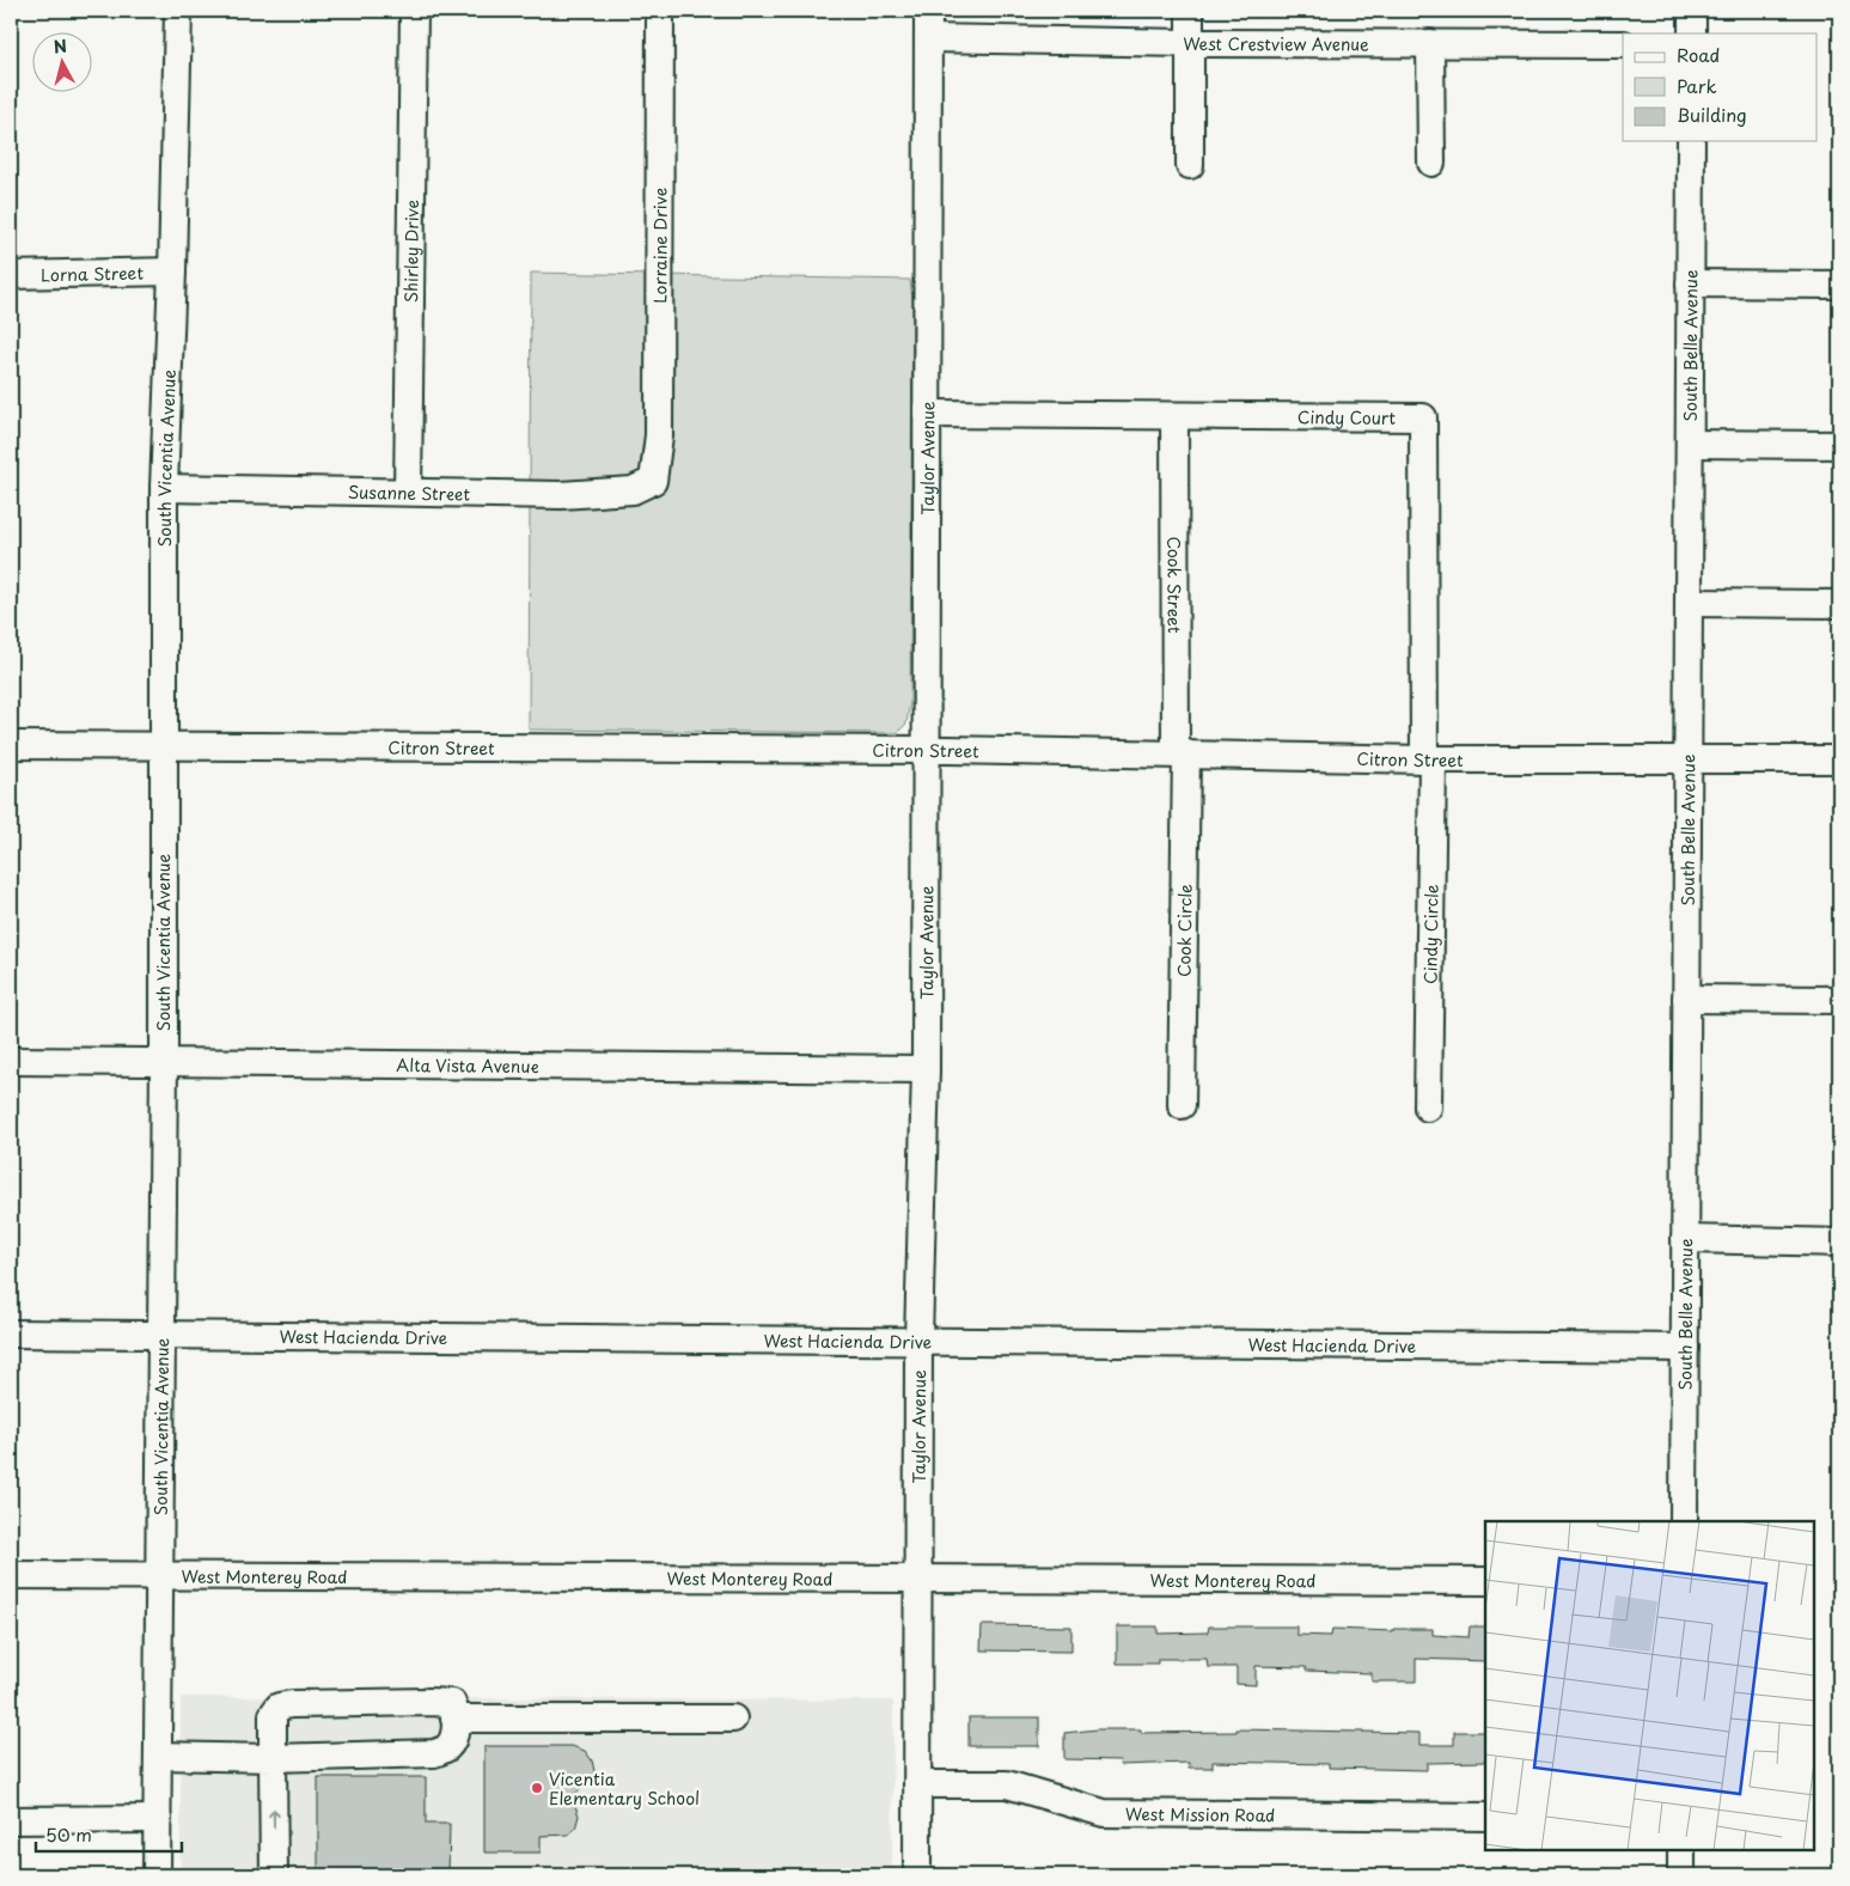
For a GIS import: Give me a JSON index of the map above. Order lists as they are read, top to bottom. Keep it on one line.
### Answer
{"streets":{"street":["West Crestview Avenue","Lorraine Drive","Shirley Drive","Lorna Street","South Belle Avenue","Cindy Court","South Vicentia Avenue","Taylor Avenue","Susanne Street","Cook Street","Citron Street","Cook Circle","Cindy Circle","Alta Vista Avenue","West Hacienda Drive","West Monterey Road","West Mission Road"]},"crossings":[["West Crestview Avenue","Taylor Avenue"],["Lorraine Drive","Susanne Street"],["Shirley Drive","Susanne Street"],["Lorna Street","South Vicentia Avenue"],["South Belle Avenue","Citron Street"],["South Belle Avenue","West Hacienda Drive"],["Cindy Court","Taylor Avenue"],["Cindy Court","Cook Street"],["Cindy Court","Citron Street"],["Cindy Court","Cindy Circle"],["South Vicentia Avenue","Susanne Street"],["South Vicentia Avenue","Citron Street"],["South Vicentia Avenue","Alta Vista Avenue"],["South Vicentia Avenue","West Hacienda Drive"],["South Vicentia Avenue","West Monterey Road"],["Taylor Avenue","Citron Street"],["Taylor Avenue","Alta Vista Avenue"],["Taylor Avenue","West Hacienda Drive"],["Taylor Avenue","West Monterey Road"],["Taylor Avenue","West Mission Road"],["Cook Street","Citron Street"],["Cook Street","Cook Circle"],["Citron Street","Cook Circle"],["Citron Street","Cindy Circle"]],"places":["Vicentia Elementary School"],"legend":["Road","Park","Building"],"scale_bar":"50 m","north":"top"}
